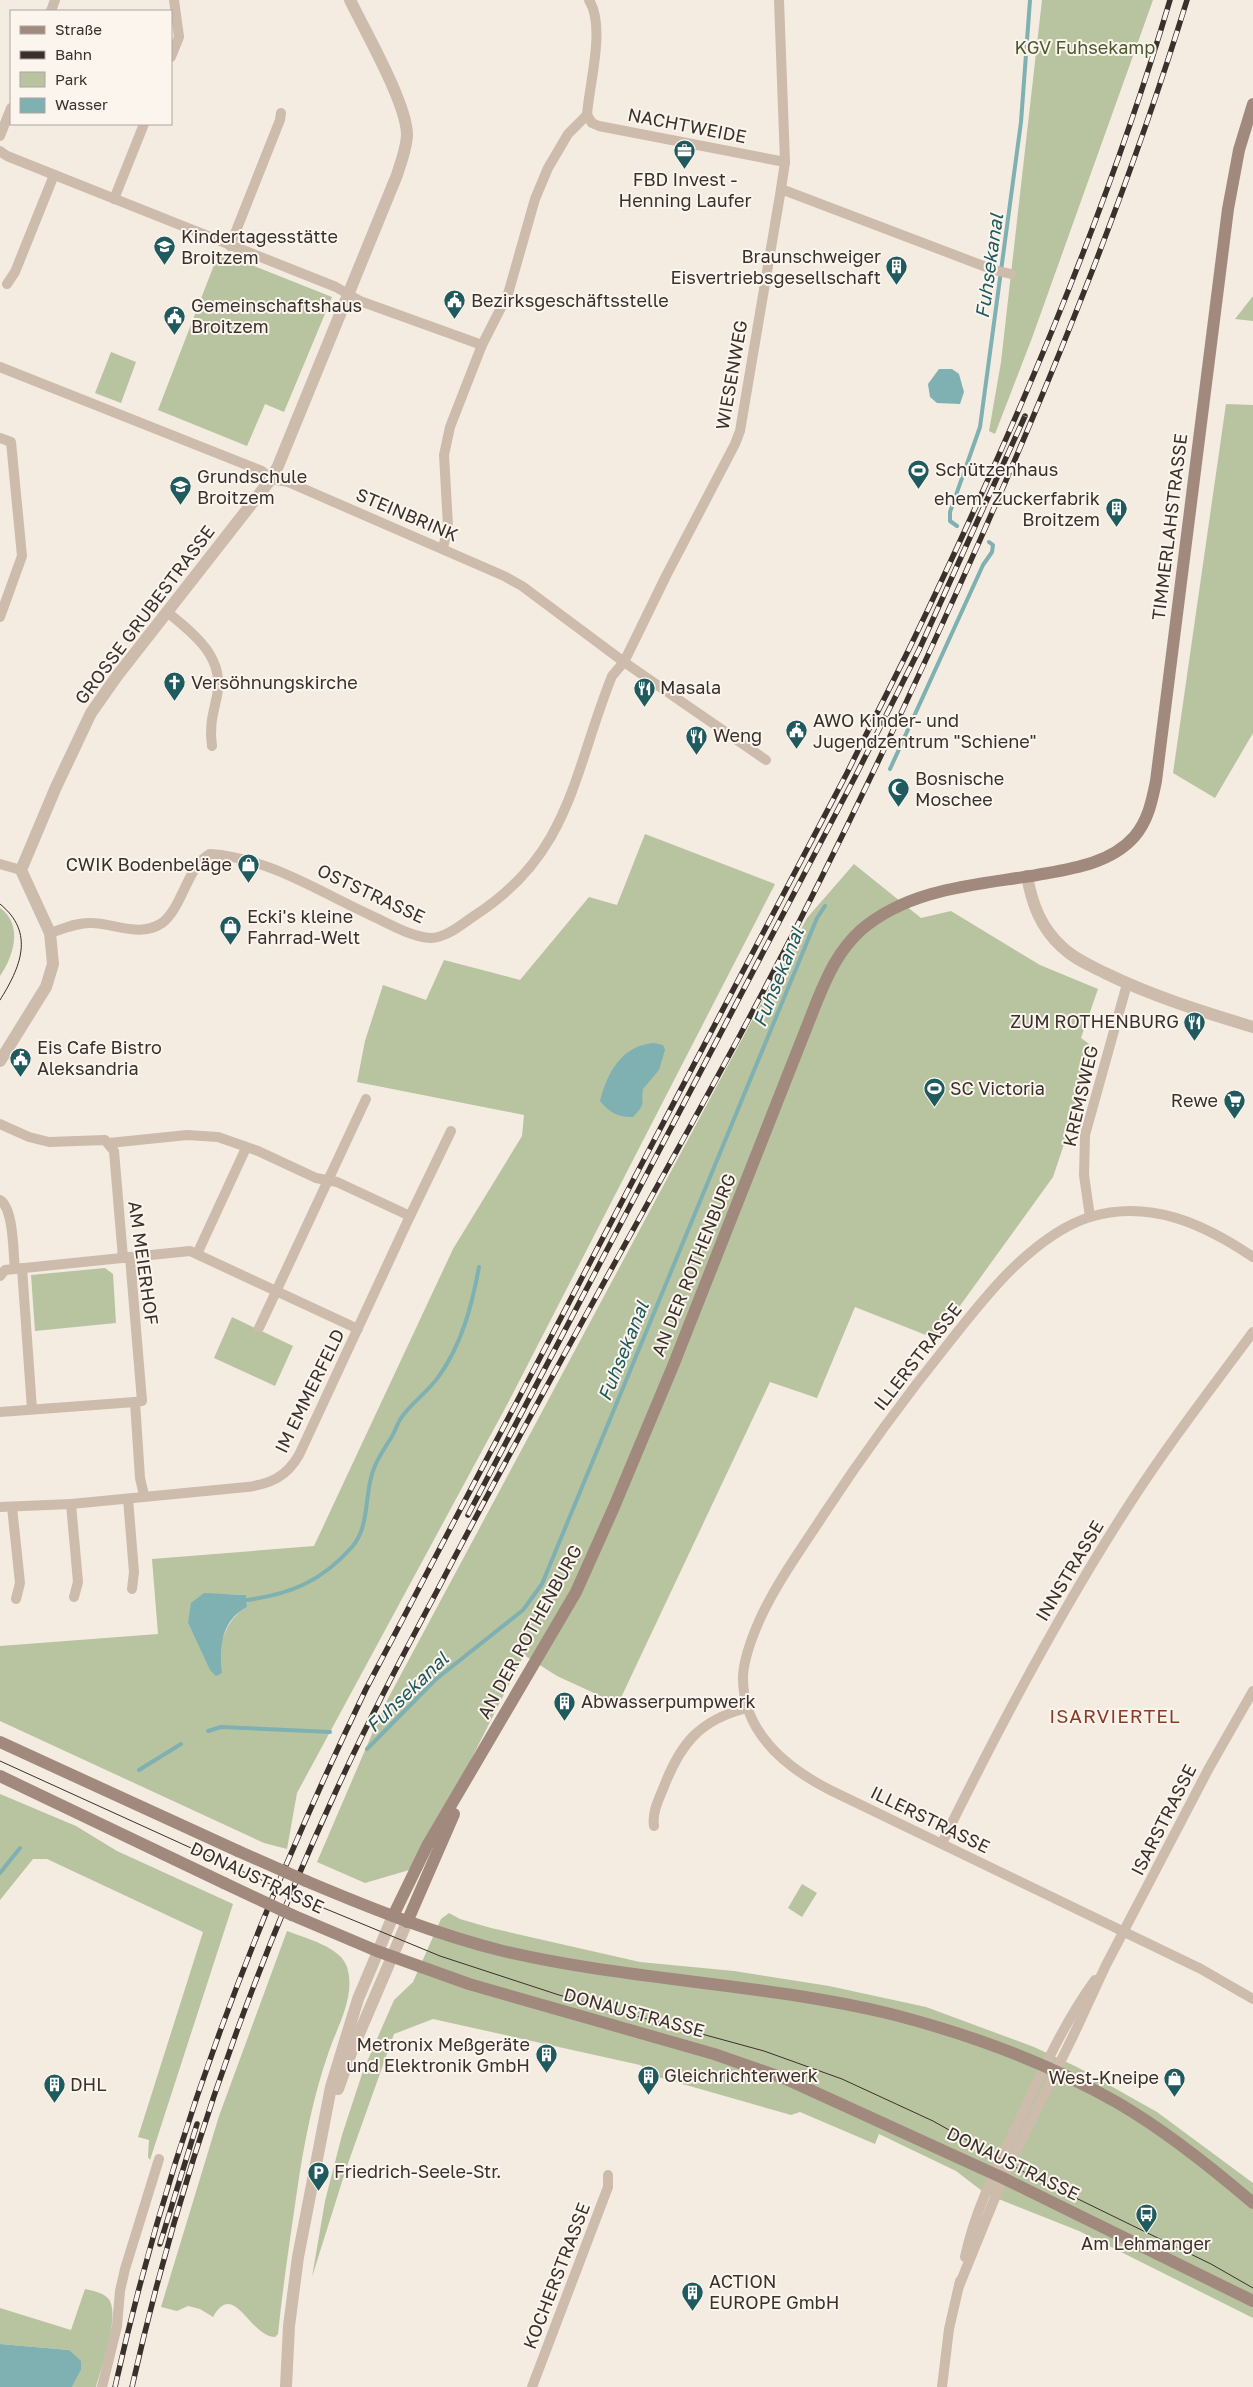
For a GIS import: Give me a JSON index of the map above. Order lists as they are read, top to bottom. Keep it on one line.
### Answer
{"streets":{"main road":["TIMMERLAHSTRASSE","AN DER ROTHENBURG","DONAUSTRASSE"],"street":["NACHTWEIDE","WIESENWEG","STEINBRINK","GROSSE GRUBESTRASSE","OSTSTRASSE","KREMSWEG","AM MEIERHOF","ILLERSTRASSE","IM EMMERFELD","INNSTRASSE","ISARSTRASSE","KOCHERSTRASSE"]},"crossings":[["NACHTWEIDE","WIESENWEG"],["WIESENWEG","STEINBRINK"],["WIESENWEG","OSTSTRASSE"],["STEINBRINK","GROSSE GRUBESTRASSE"],["STEINBRINK","OSTSTRASSE"],["TIMMERLAHSTRASSE","AN DER ROTHENBURG"],["KREMSWEG","ILLERSTRASSE"],["AM MEIERHOF","IM EMMERFELD"],["AN DER ROTHENBURG","DONAUSTRASSE"],["ILLERSTRASSE","INNSTRASSE"],["ILLERSTRASSE","ISARSTRASSE"],["ISARSTRASSE","DONAUSTRASSE"]],"districts":["ISARVIERTEL"],"water":["Fuhsekanal"],"parks":["KGV Fuhsekamp"],"places":{"office":["FBD Invest - Henning Laufer"],"school or university":["Kindertagesstätte Broitzem","Grundschule Broitzem"],"building":["Braunschweiger Eisvertriebsgesellschaft","ehem. Zuckerfabrik Broitzem","Abwasserpumpwerk","Metronix Meßgeräte und Elektronik GmbH","Gleichrichterwerk","DHL","ACTION EUROPE GmbH"],"public building":["Bezirksgeschäftsstelle","Gemeinschaftshaus Broitzem","AWO Kinder- und Jugendzentrum \"Schiene\"","Eis Cafe Bistro Aleksandria"],"sports":["Schützenhaus","SC Victoria"],"church":["Versöhnungskirche"],"restaurant":["Masala","Weng","ZUM ROTHENBURG"],"mosque":["Bosnische Moschee"],"shop":["CWIK Bodenbeläge","Ecki's kleine Fahrrad-Welt","West-Kneipe"],"supermarket":["Rewe"],"parking":["Friedrich-Seele-Str."],"bus stop":["Am Lehmanger"]},"legend":["Straße","Bahn","Park","Wasser"]}
